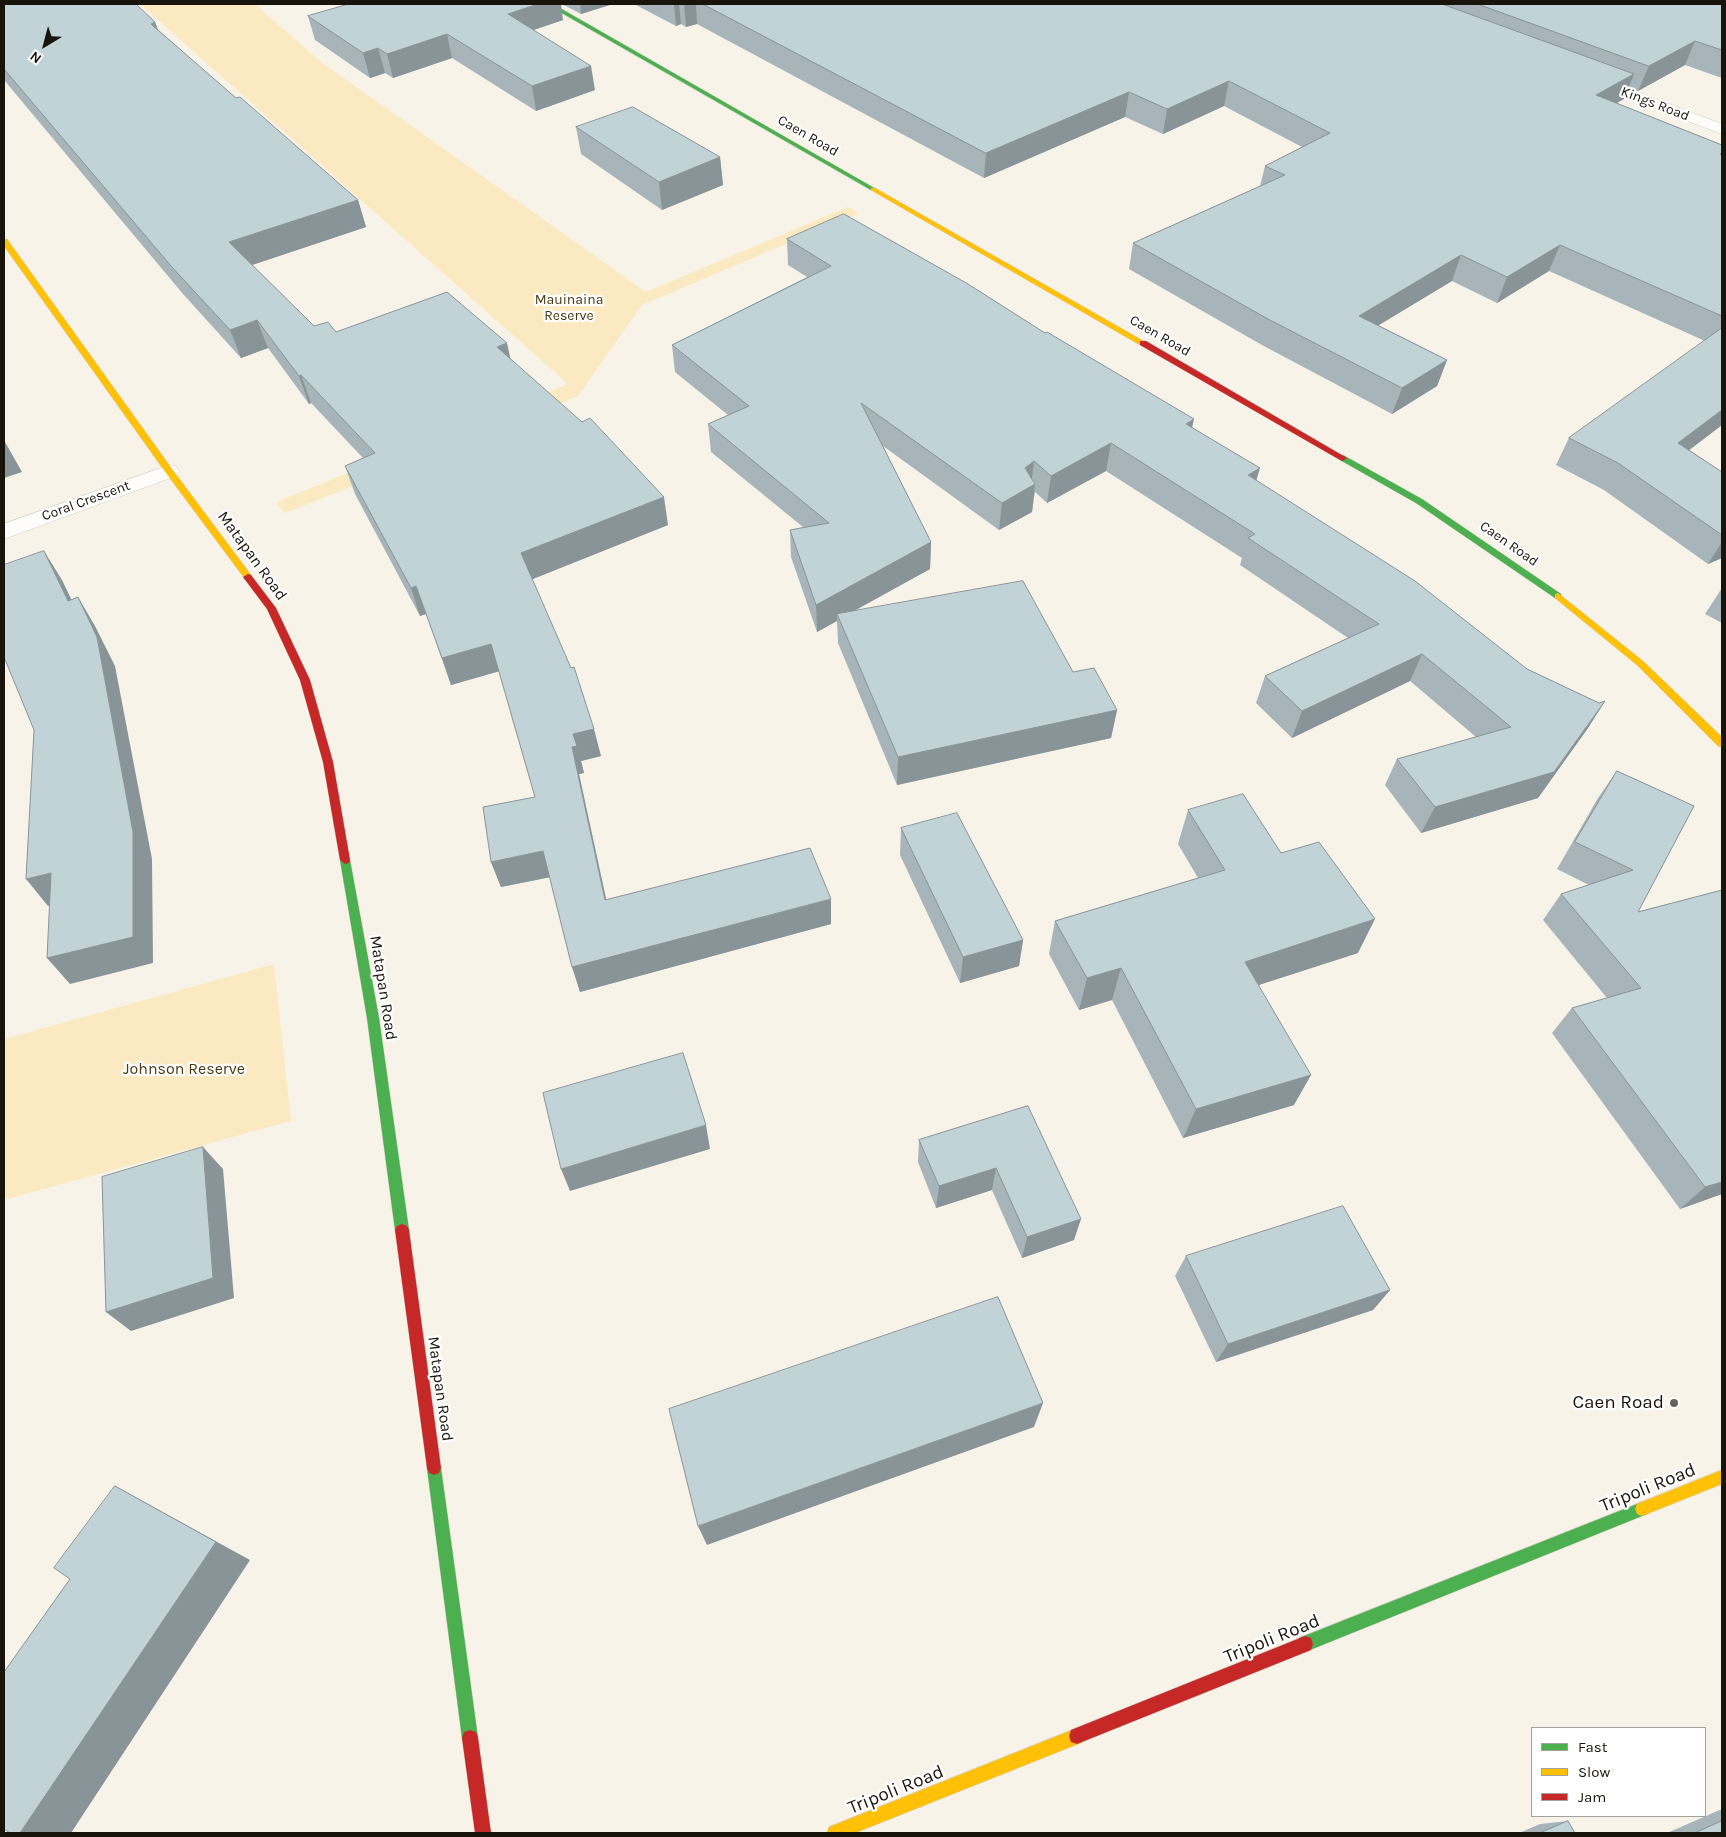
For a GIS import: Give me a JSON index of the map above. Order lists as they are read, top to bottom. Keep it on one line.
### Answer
{"streets":{"street":["Kings Road","Caen Road","Coral Crescent","Matapan Road","Tripoli Road"]},"crossings":[["Coral Crescent","Matapan Road"]],"parks":["Mauinaina Reserve","Johnson Reserve"],"places":["Caen Road"],"legend":["Fast","Slow","Jam"],"north":"bottom left"}
